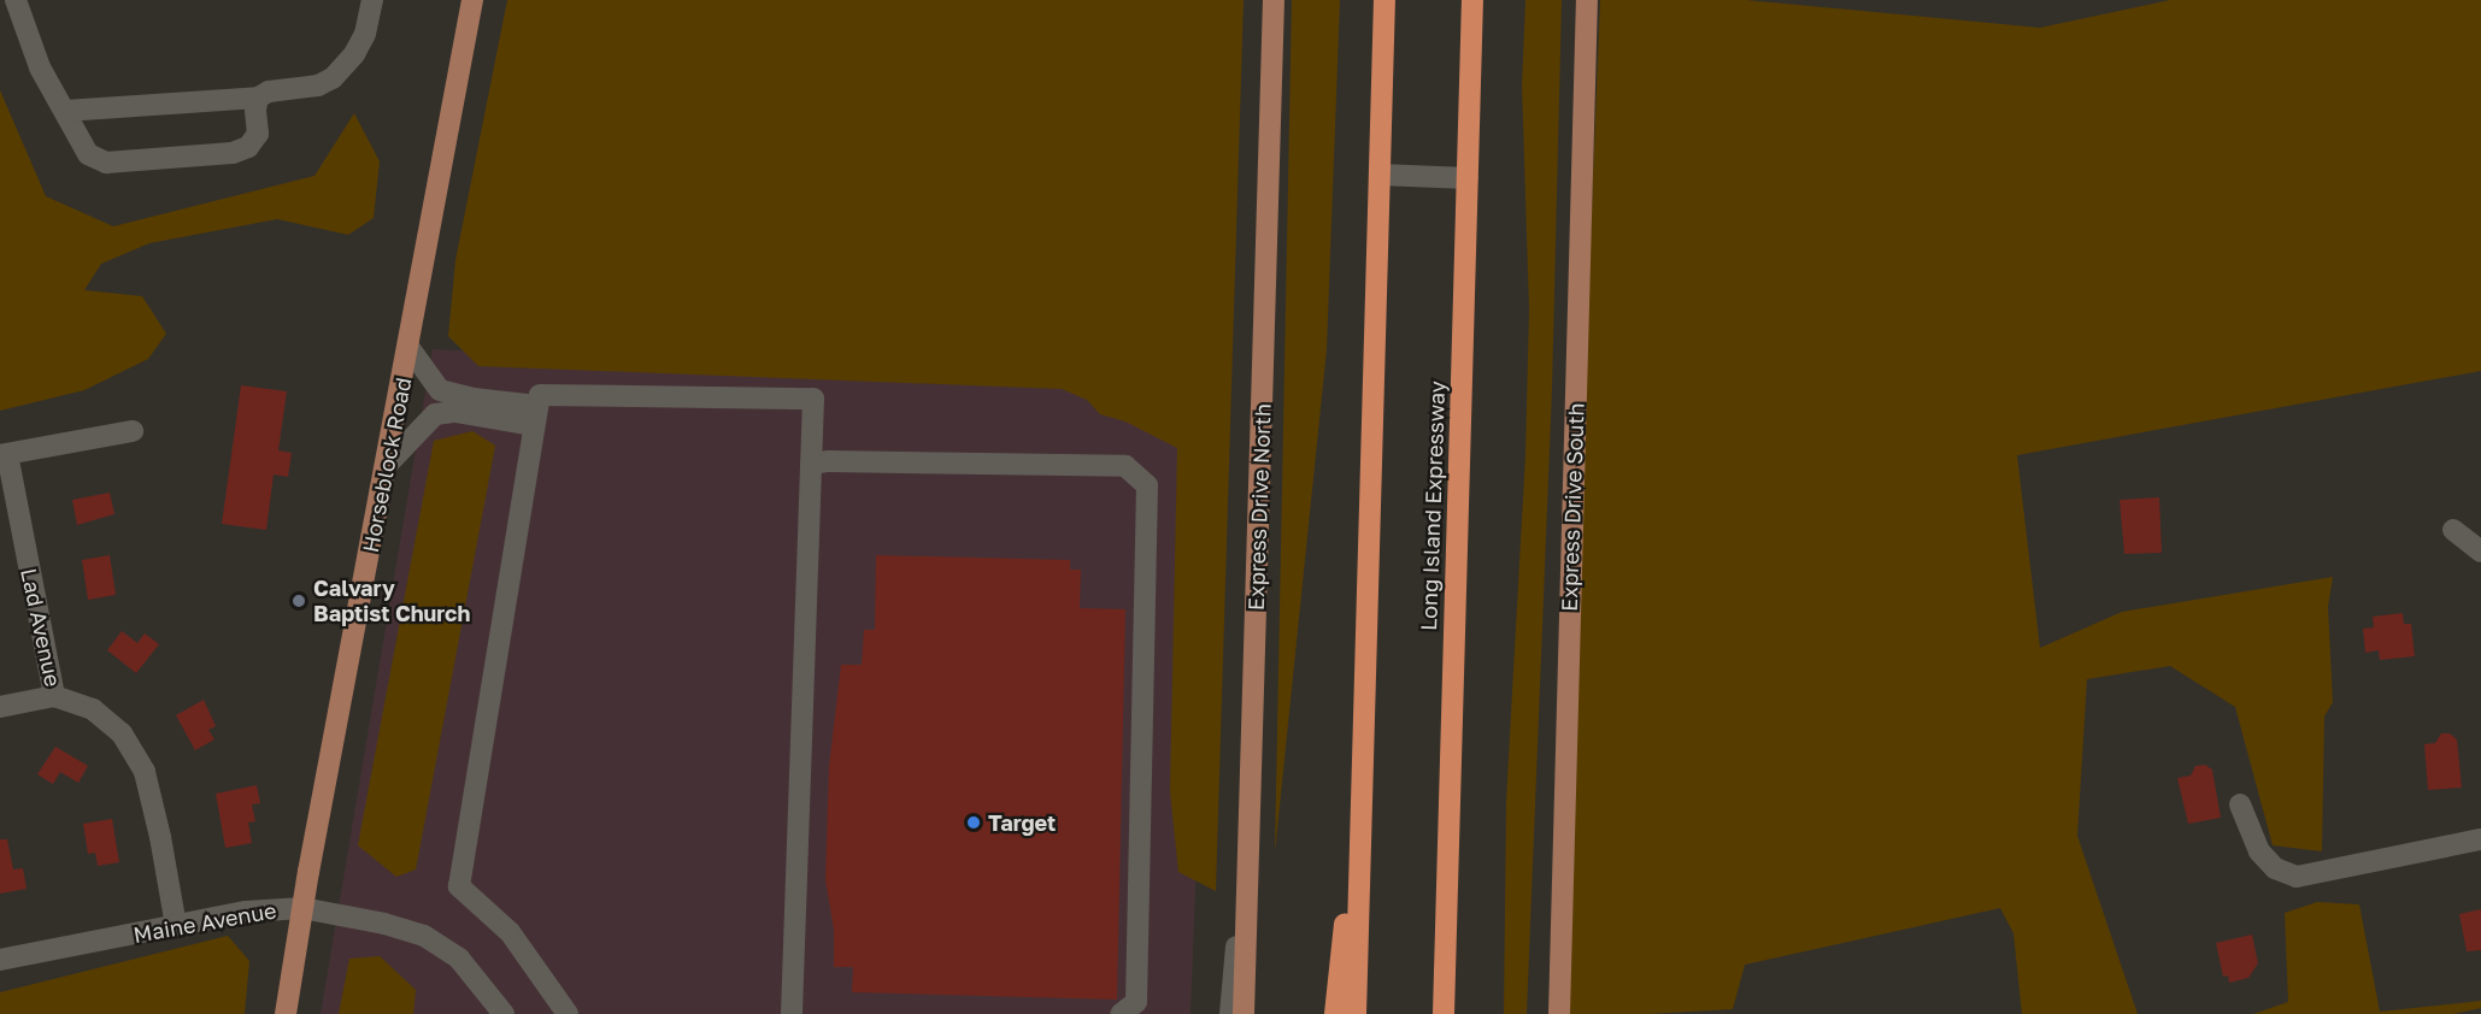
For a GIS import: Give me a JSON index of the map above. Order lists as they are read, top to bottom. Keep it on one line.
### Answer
{"streets":{"highway":["Long Island Expressway"],"main road":["Horseblock Road","Express Drive North","Express Drive South"],"street":["Lad Avenue","Maine Avenue"]},"crossings":[["Horseblock Road","Maine Avenue"],["Lad Avenue","Maine Avenue"]],"places":["Calvary Baptist Church","Target"]}
